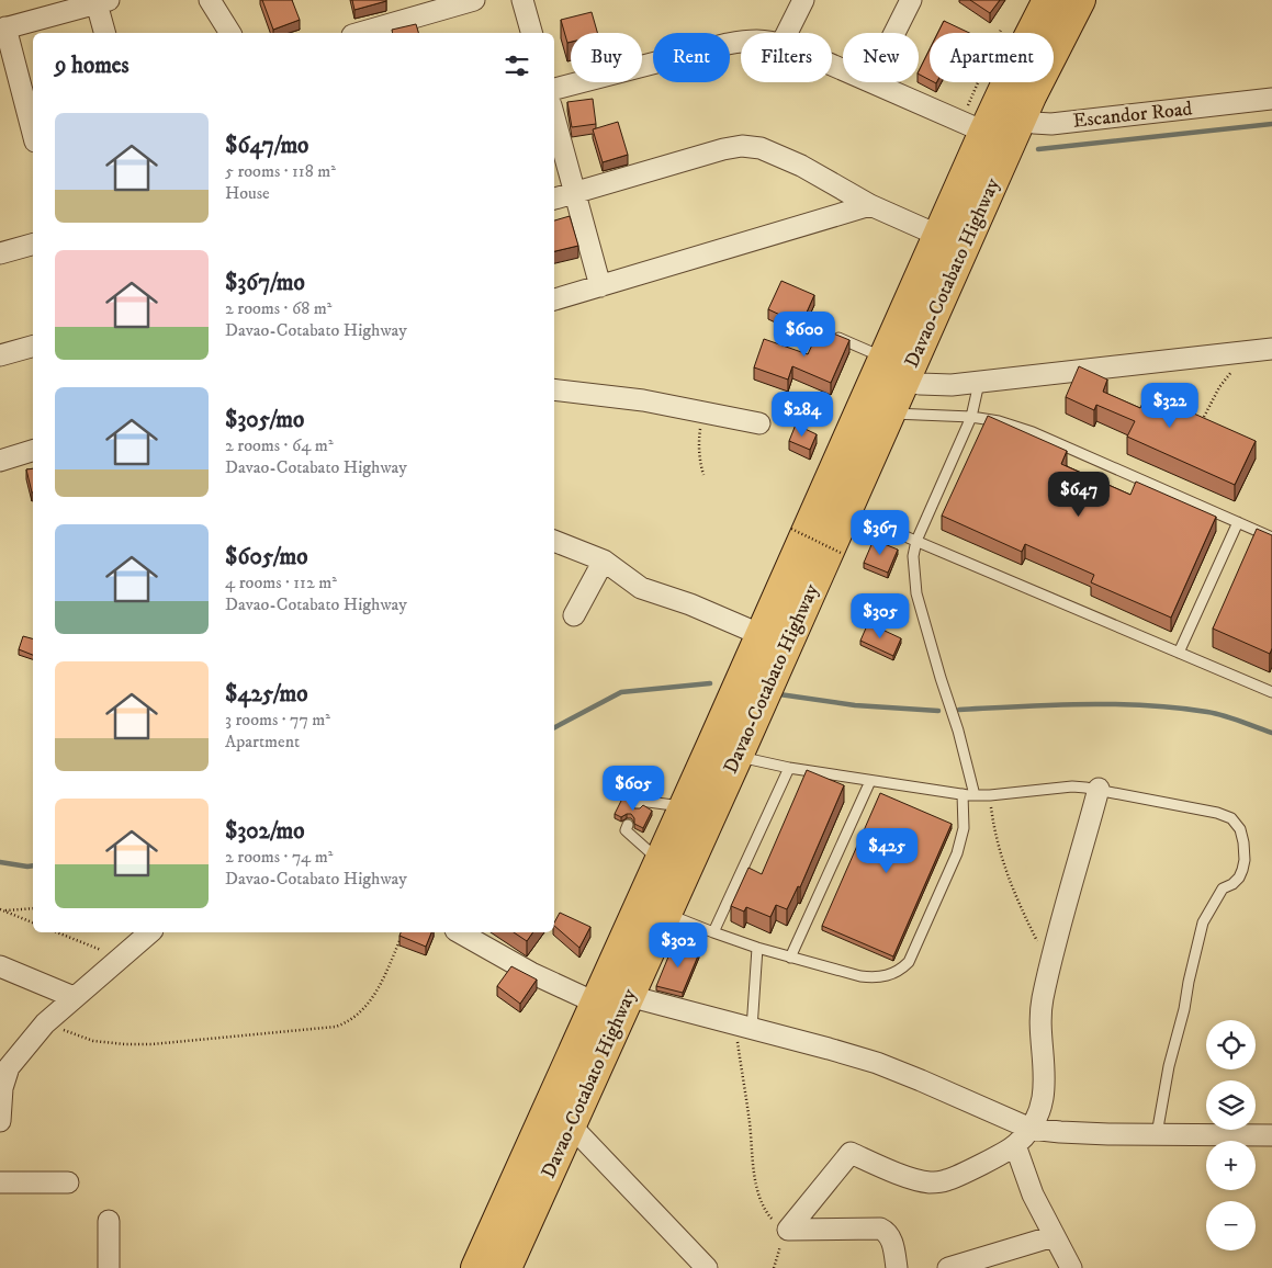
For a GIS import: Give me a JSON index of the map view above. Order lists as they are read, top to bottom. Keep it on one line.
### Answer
{"streets":{"highway":["Davao-Cotabato Highway"],"street":["Escandor Road"]},"crossings":[["Escandor Road","Davao-Cotabato Highway"]],"page":{"chip":["Buy","Rent","Filters","New","Apartment"],"heading":"9 homes","list":[{"name":"$647/mo","note":"5 rooms · 118 m² · House"},{"name":"$367/mo","note":"2 rooms · 68 m² · Davao-Cotabato Highway"},{"name":"$305/mo","note":"2 rooms · 64 m² · Davao-Cotabato Highway"},{"name":"$605/mo","note":"4 rooms · 112 m² · Davao-Cotabato Highway"},{"name":"$425/mo","note":"3 rooms · 77 m² · Apartment"},{"name":"$302/mo","note":"2 rooms · 74 m² · Davao-Cotabato Highway"}],"price":["$600","$322","$284","$647","$367","$305","$605","$425","$302"],"map_buttons":["+","−"]}}
